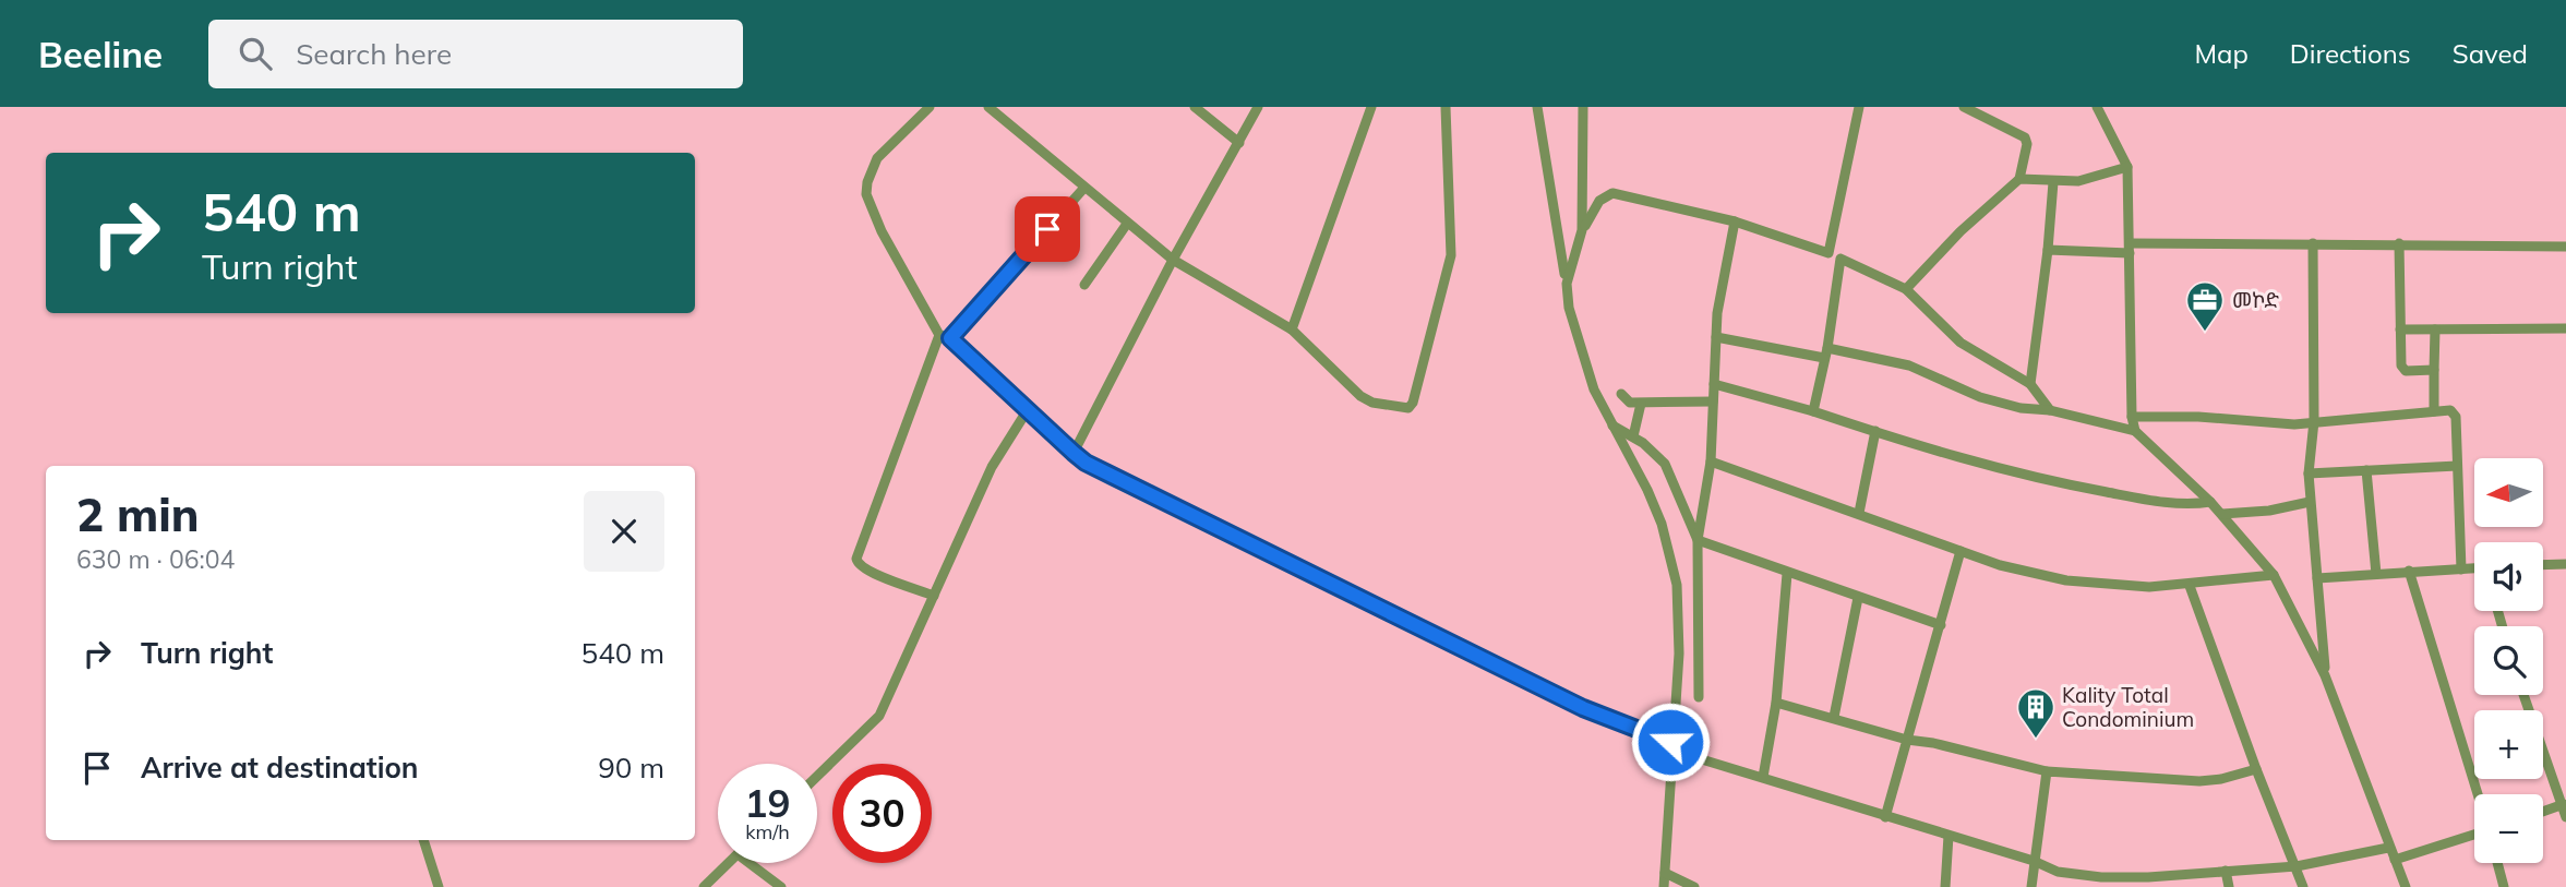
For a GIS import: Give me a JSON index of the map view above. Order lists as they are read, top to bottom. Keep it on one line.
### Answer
{"places":{"office":["መኮድ"],"building":["Kality Total Condominium"]},"north":"left","page":{"header":"Beeline","search":"Search here","nav":["Map","Directions","Saved"],"turn":["540 m","Turn right"],"map_buttons":["+","−"],"heading":["2 min","630 m · 06:04"],"list":[{"name":"Turn right","value":"540 m"},{"name":"Arrive at destination","value":"90 m"}],"speed":"19 km/h","limit":"30"}}
